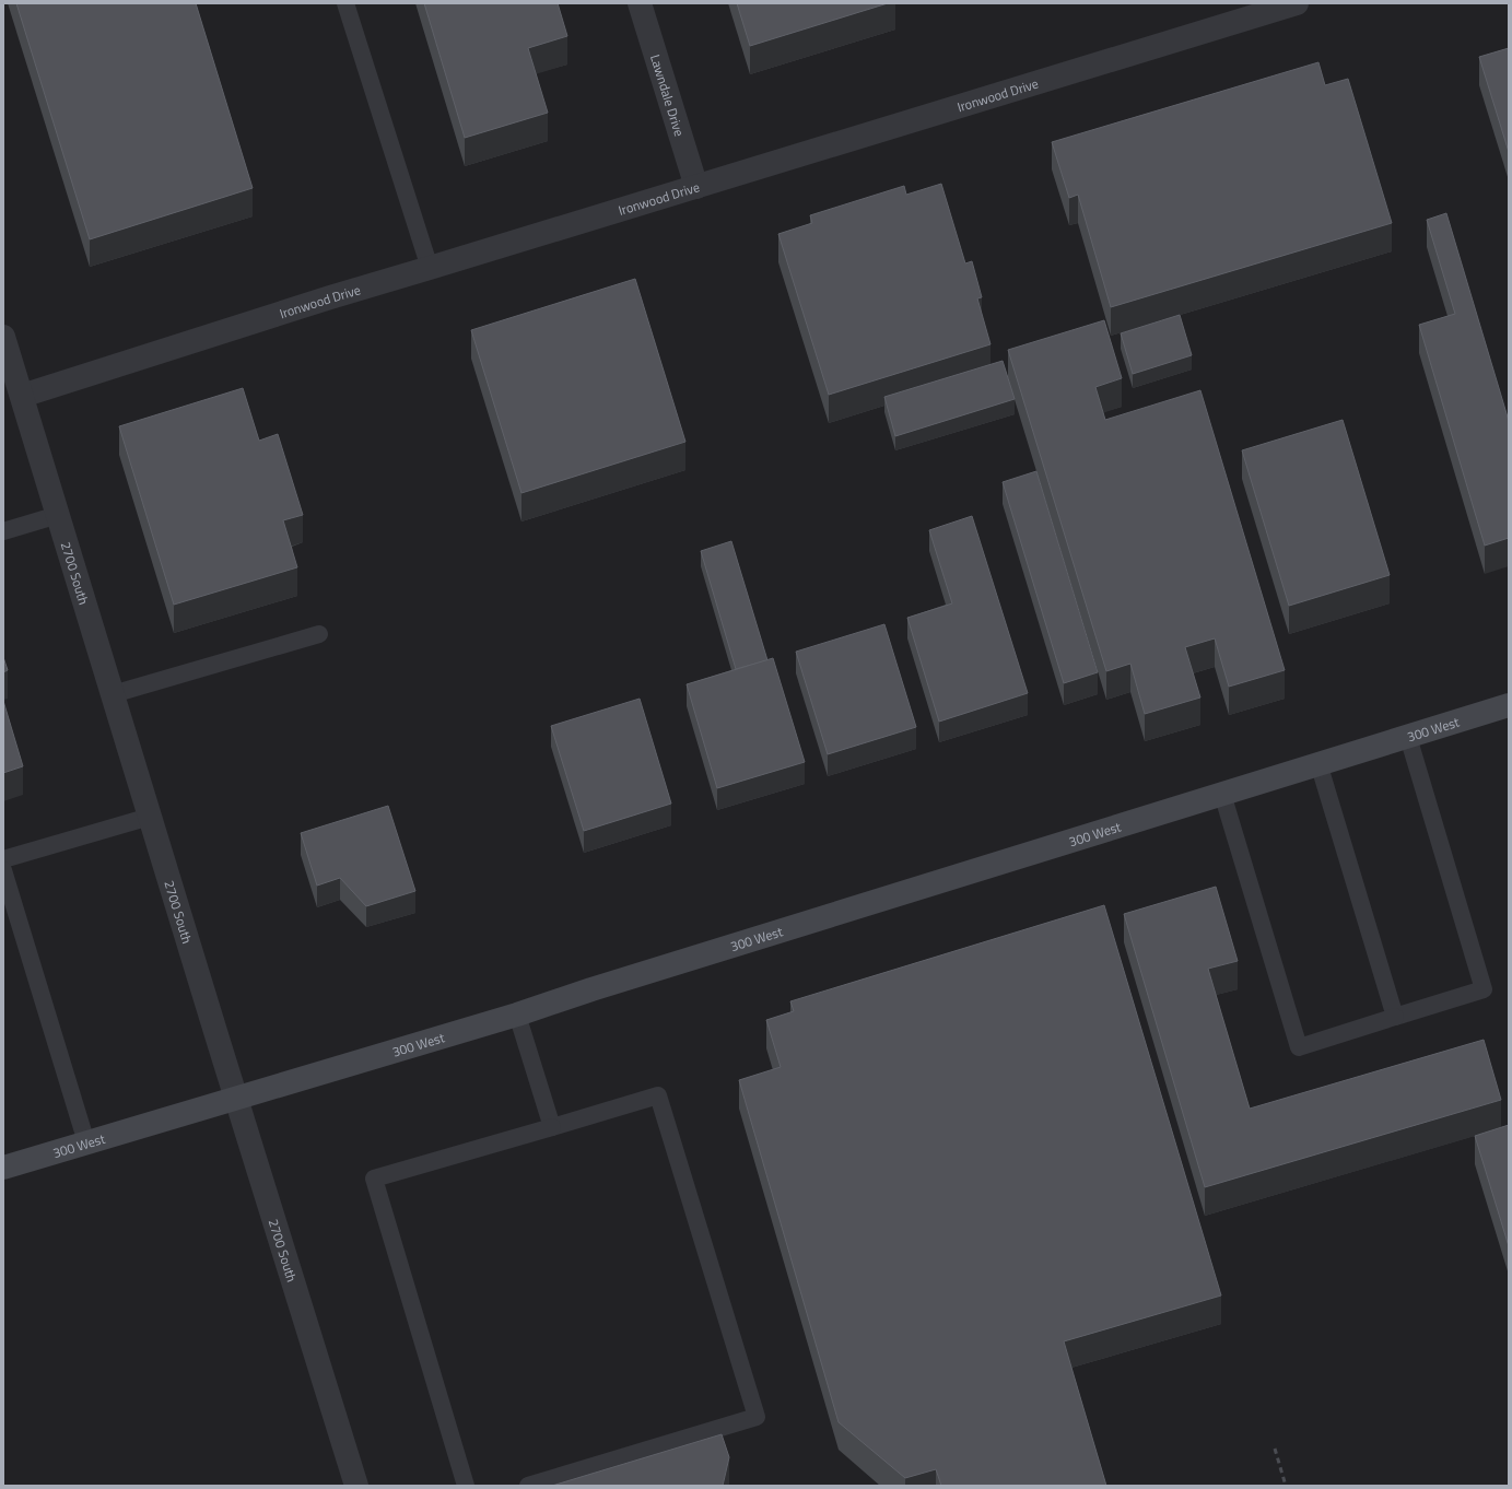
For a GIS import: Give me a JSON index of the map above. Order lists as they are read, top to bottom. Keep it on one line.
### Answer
{"streets":{"main road":["300 West"],"street":["Ironwood Drive","Lawndale Drive","2700 South"]},"crossings":[["Ironwood Drive","Lawndale Drive"],["Ironwood Drive","2700 South"],["2700 South","300 West"]]}
